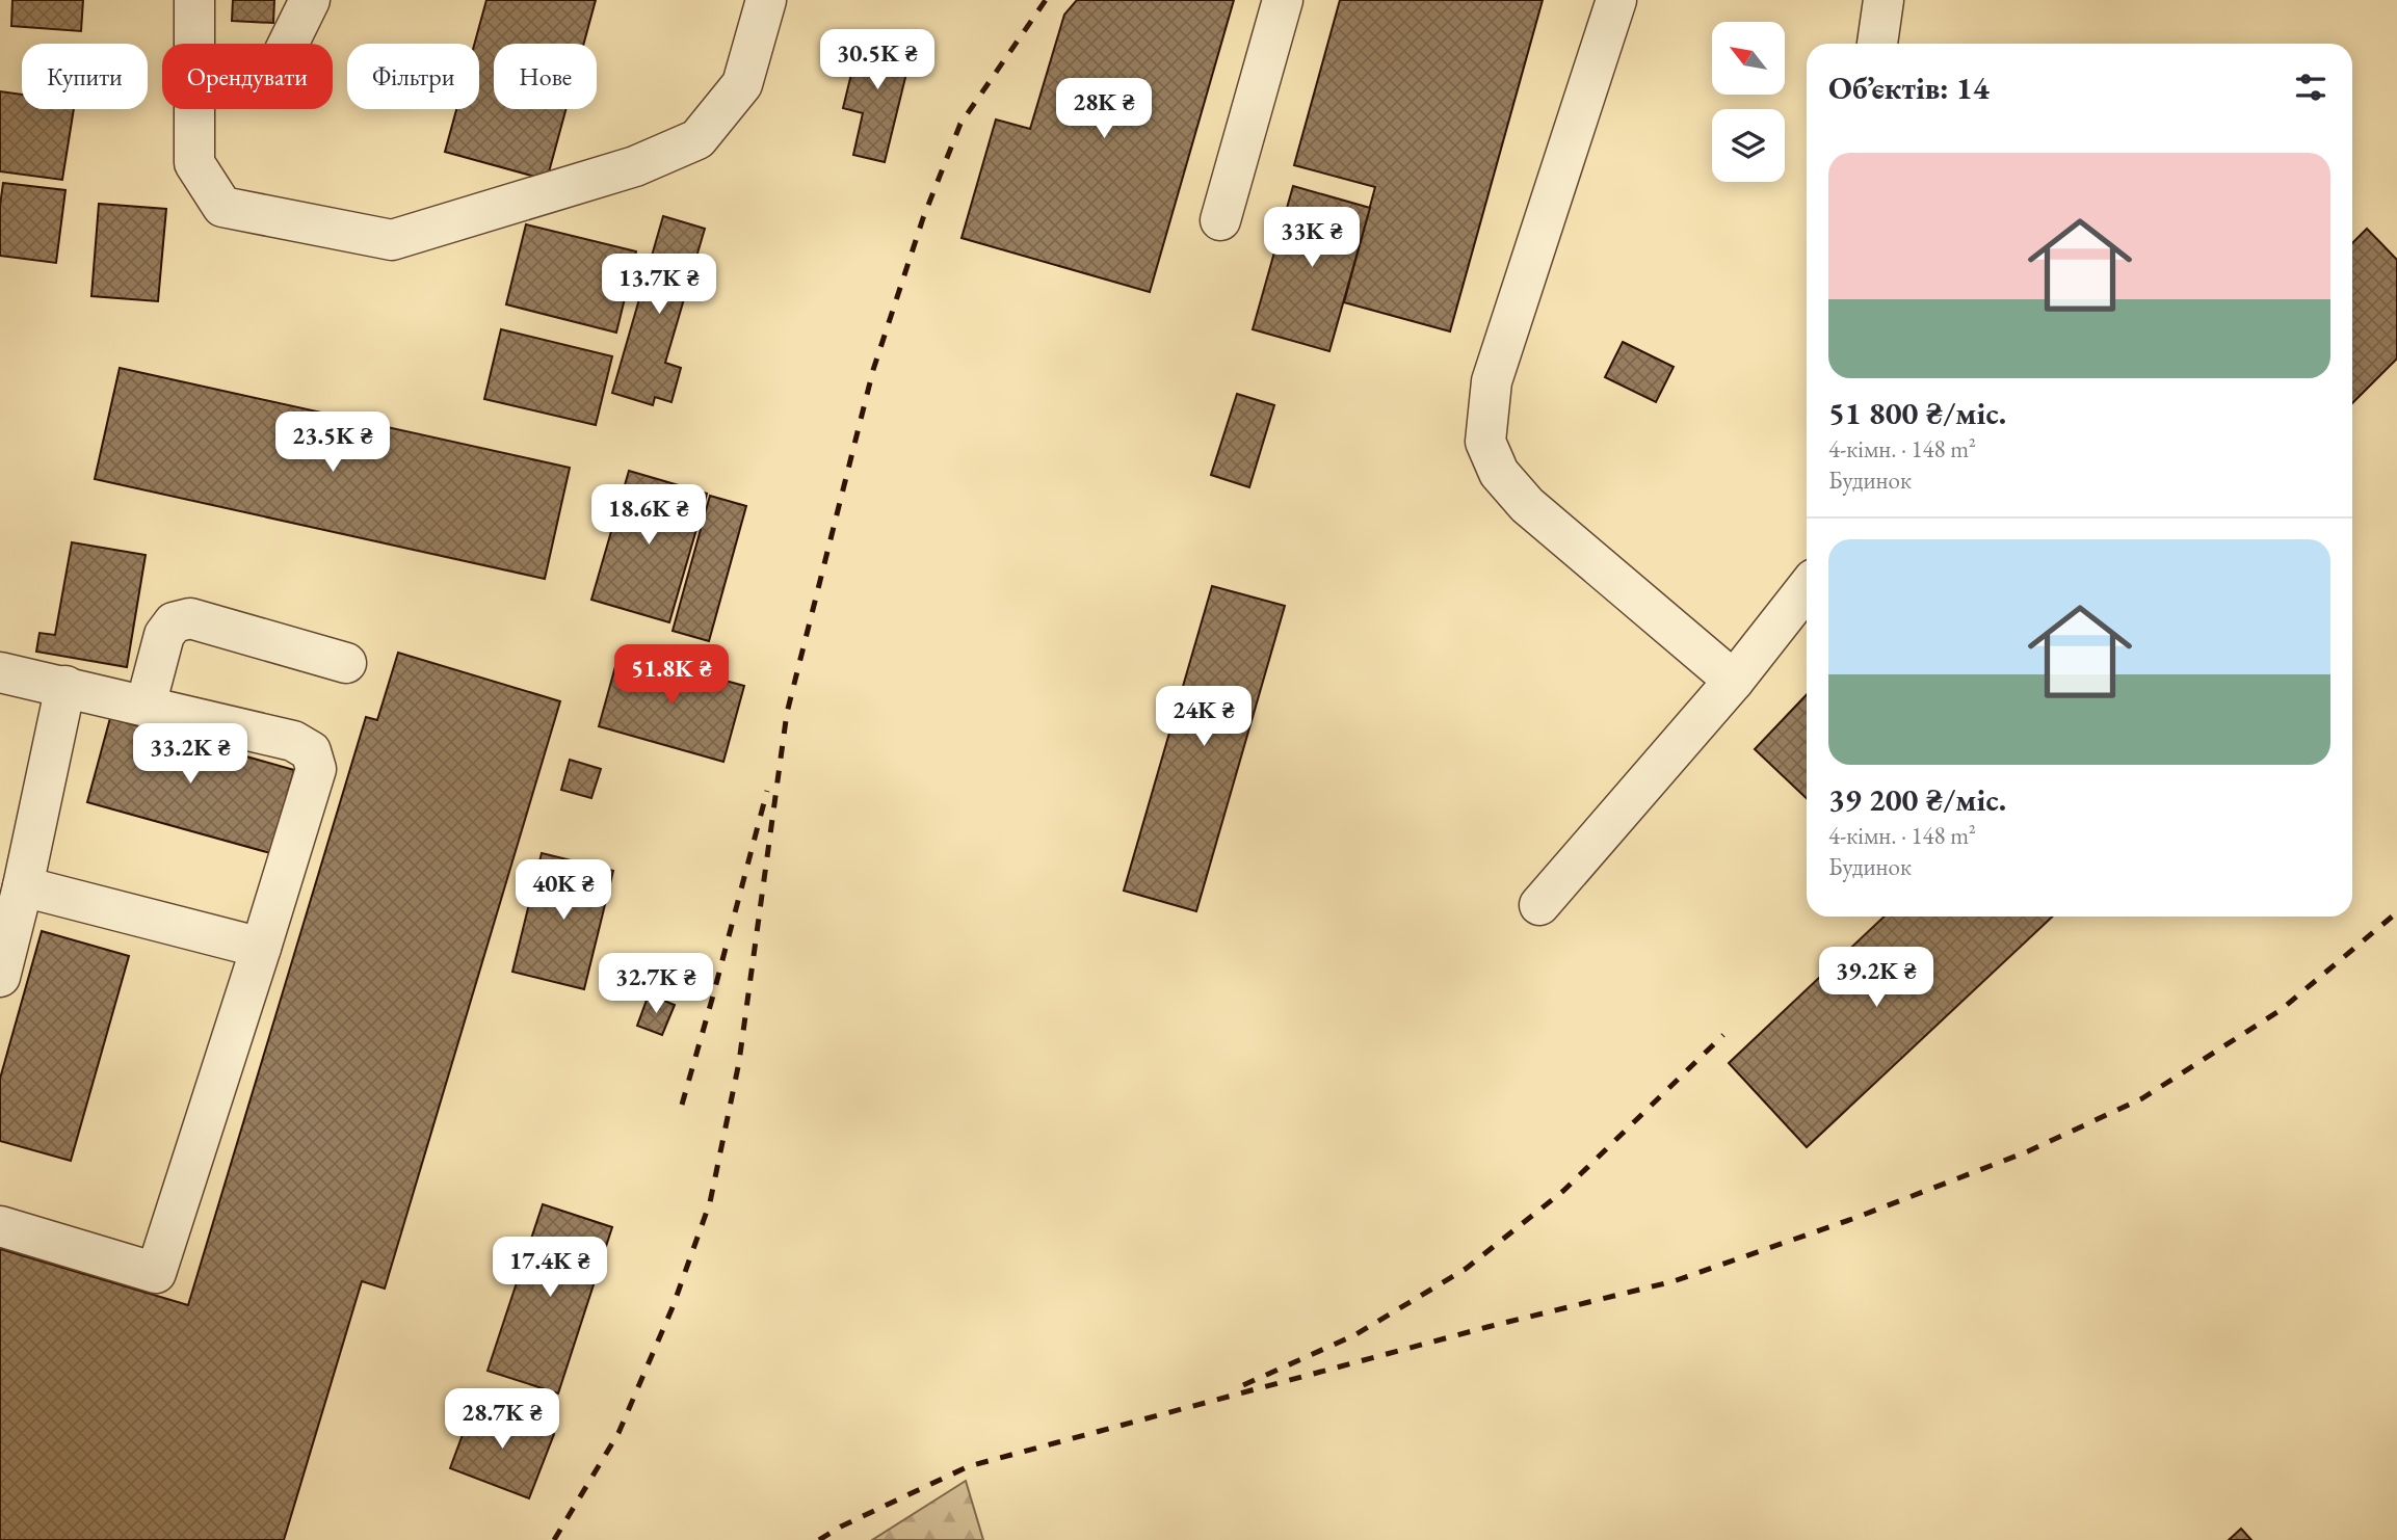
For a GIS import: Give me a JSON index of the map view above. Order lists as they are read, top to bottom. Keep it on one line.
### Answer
{"north":"top left","page":{"price":["30.5K ₴","28K ₴","33K ₴","13.7K ₴","23.5K ₴","18.6K ₴","51.8K ₴","24K ₴","33.2K ₴","40K ₴","39.2K ₴","32.7K ₴","17.4K ₴","28.7K ₴"],"chip":["Купити","Орендувати","Фільтри","Нове"],"heading":"Об’єктів: 14","list":[{"name":"51 800 ₴/міс.","note":"4-кімн. · 148 m² · Будинок"},{"name":"39 200 ₴/міс.","note":"4-кімн. · 148 m² · Будинок"}]}}
